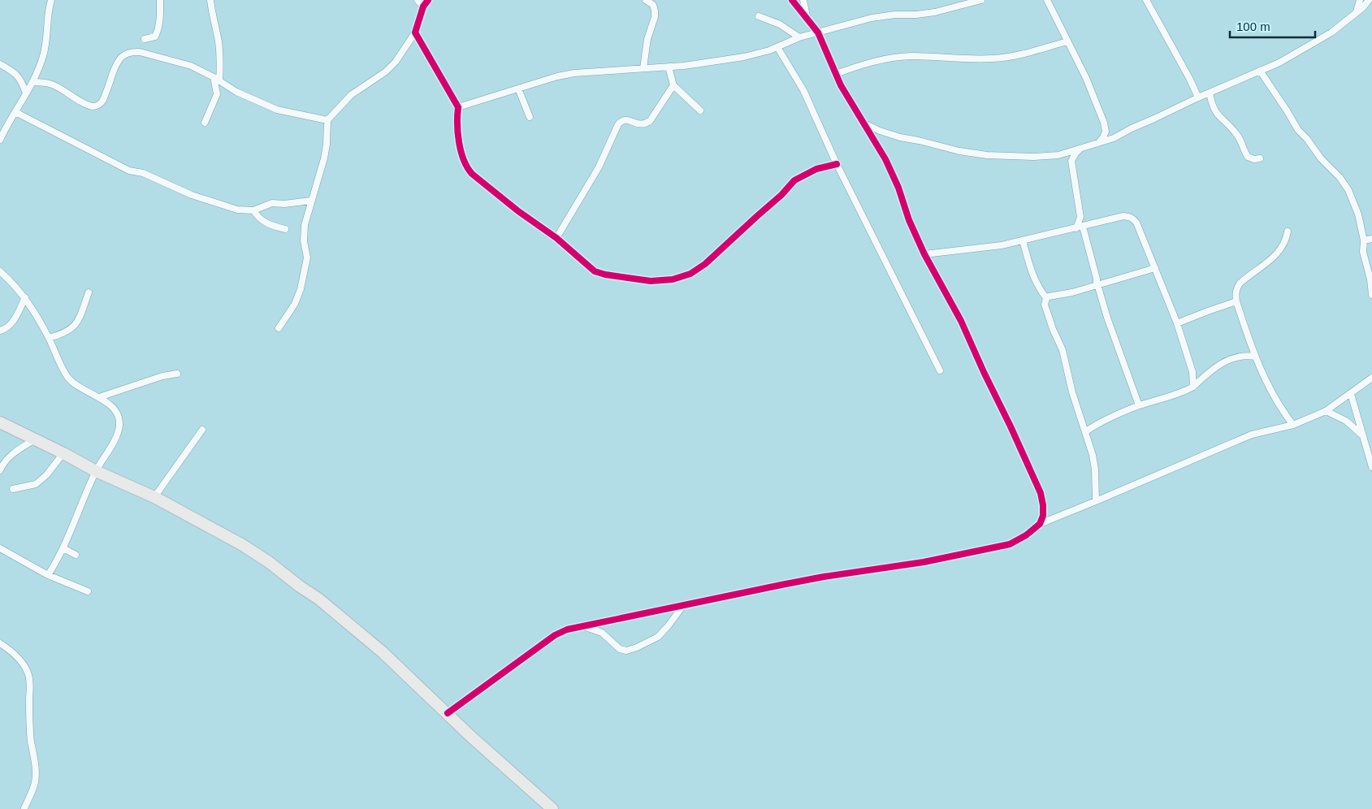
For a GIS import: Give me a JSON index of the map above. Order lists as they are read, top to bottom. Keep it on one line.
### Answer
{"scale_bar":"100 m"}
